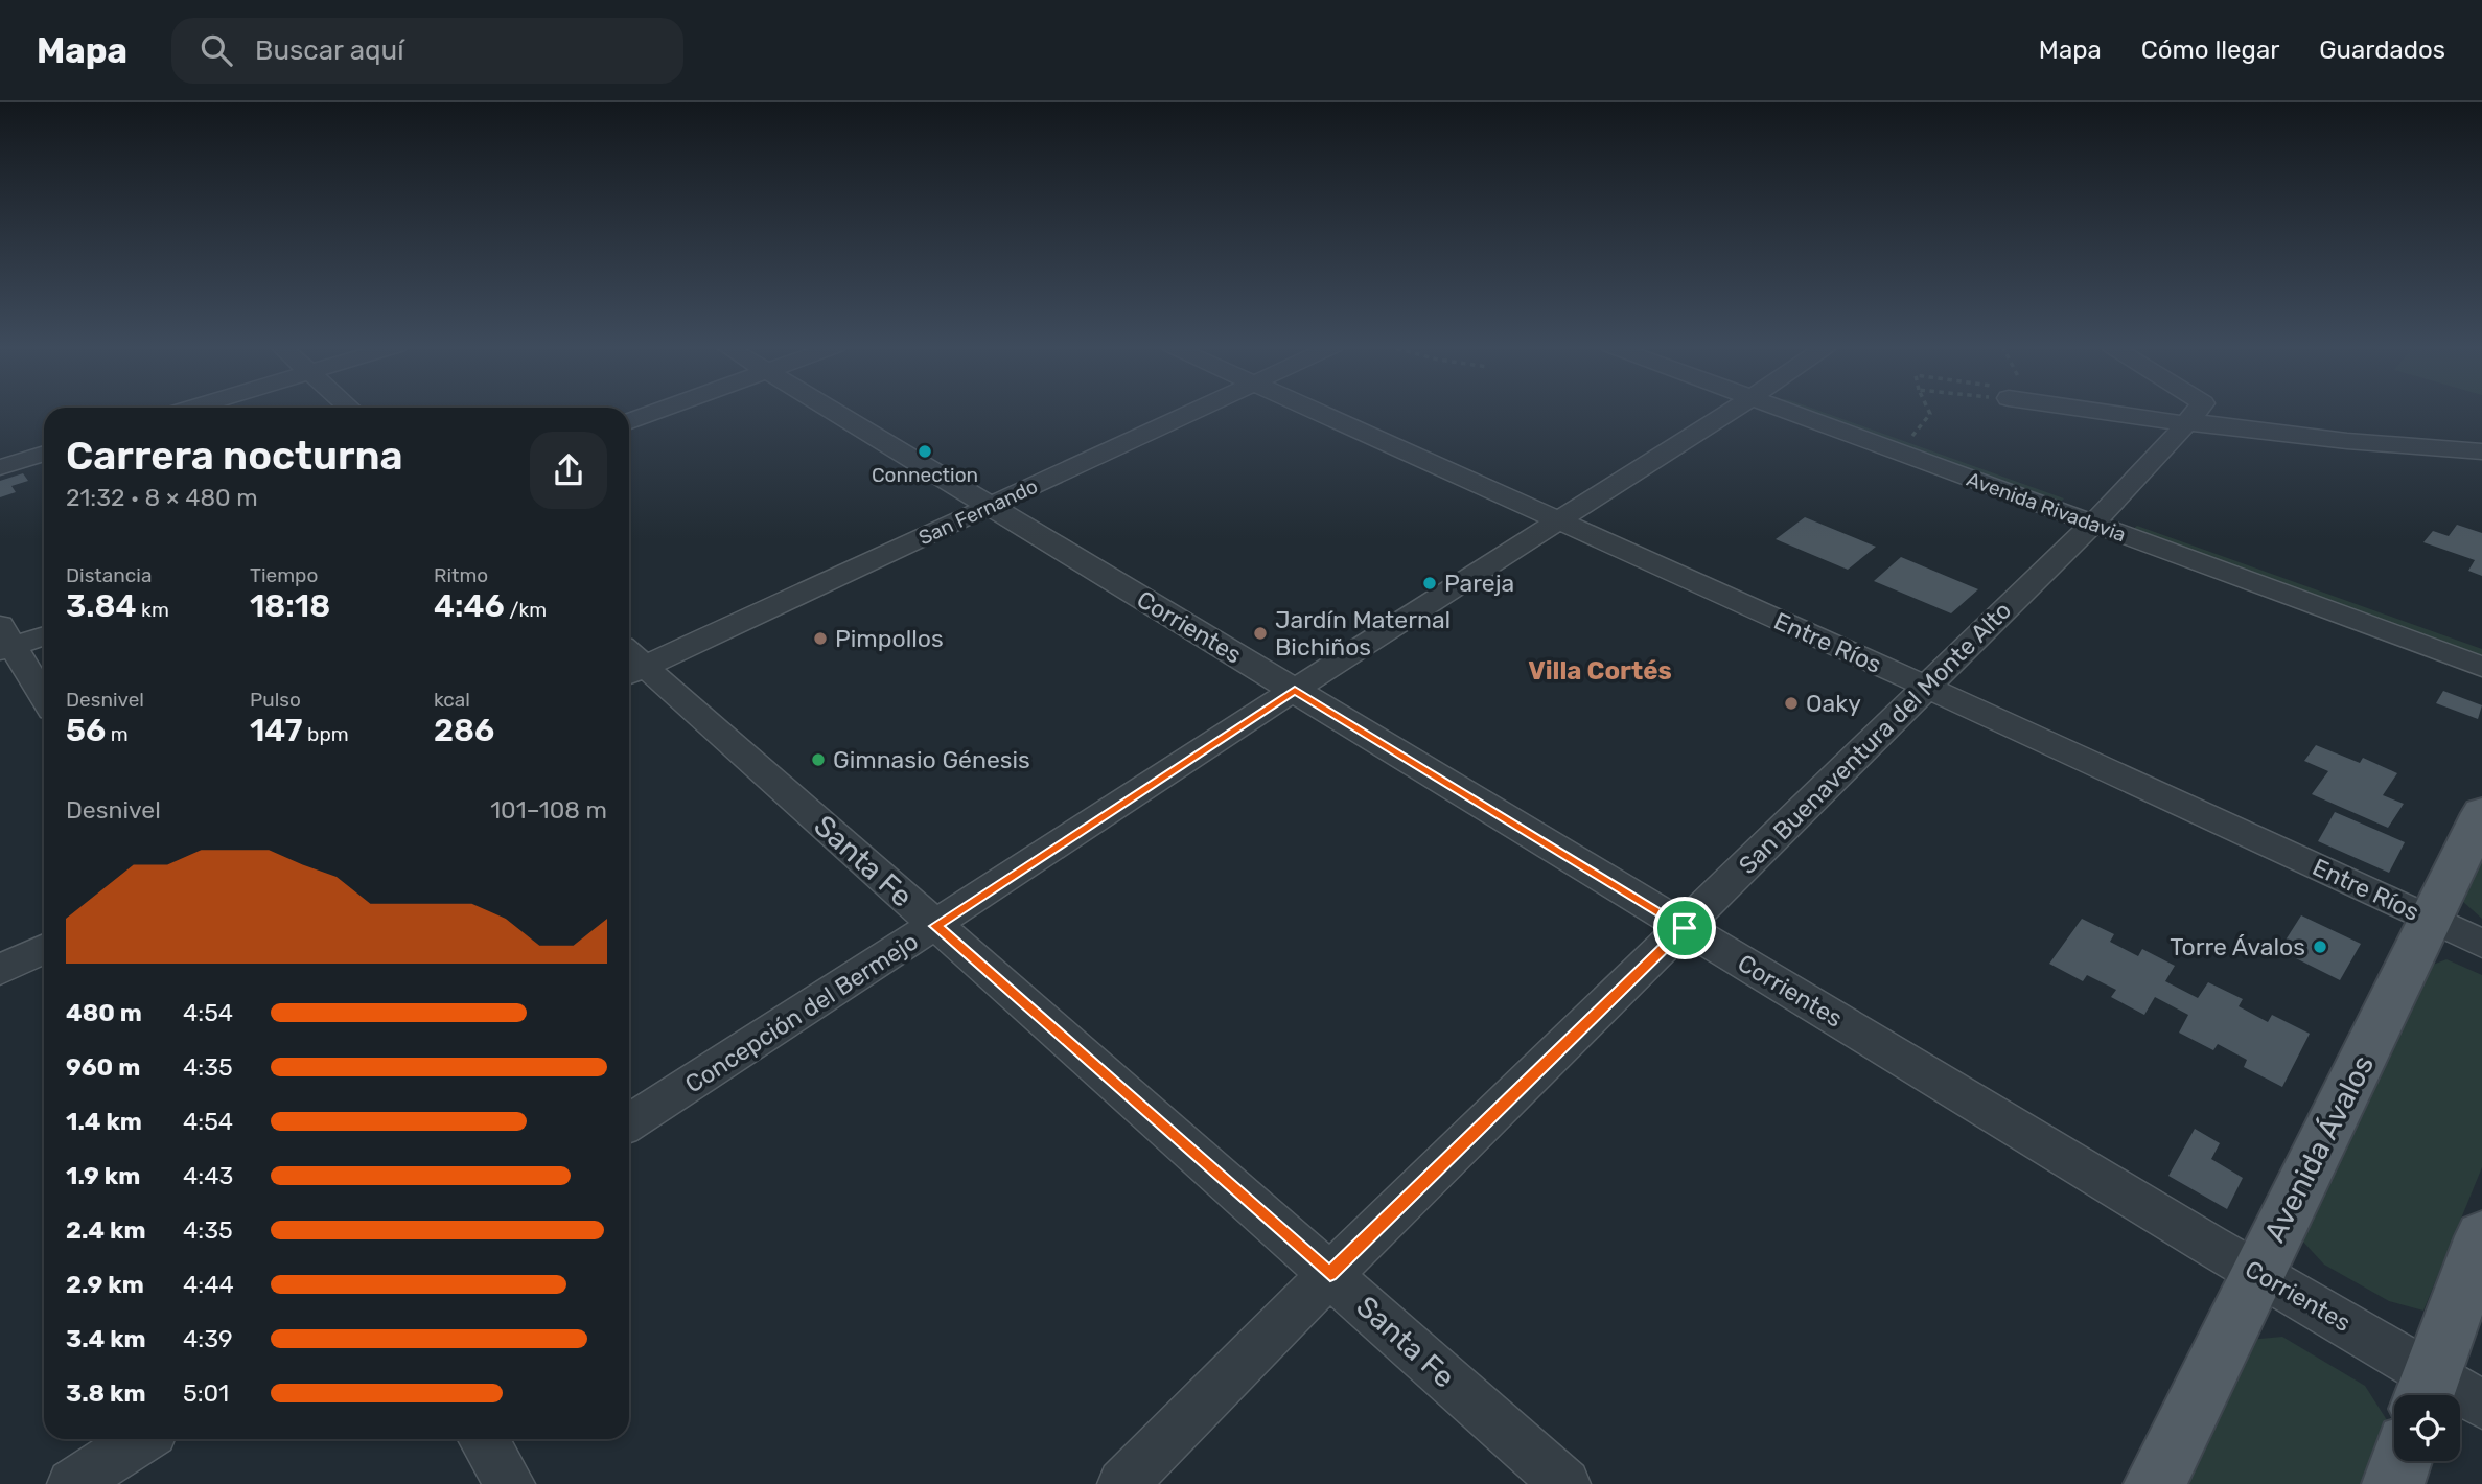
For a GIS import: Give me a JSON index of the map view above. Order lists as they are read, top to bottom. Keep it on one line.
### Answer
{"streets":{"main road":["Avenida Ávalos"],"street":["Avenida Rivadavia","San Fernando","Corrientes","Entre Ríos","San Buenaventura del Monte Alto","Santa Fe","Concepción del Bermejo"]},"crossings":[["Avenida Rivadavia","San Buenaventura del Monte Alto"],["San Fernando","Corrientes"],["San Fernando","Santa Fe"],["Corrientes","San Buenaventura del Monte Alto"],["Corrientes","Concepción del Bermejo"],["Corrientes","Avenida Ávalos"],["Entre Ríos","San Buenaventura del Monte Alto"],["Entre Ríos","Concepción del Bermejo"],["Entre Ríos","Avenida Ávalos"],["San Buenaventura del Monte Alto","Santa Fe"],["Santa Fe","Concepción del Bermejo"]],"districts":["Villa Cortés"],"places":["Connection","Pareja","Jardín Maternal Bichiños","Pimpollos","Oaky","Gimnasio Génesis","Torre Ávalos"],"page":{"header":"Mapa","search":"Buscar aquí","nav":["Mapa","Cómo llegar","Guardados"],"heading":["Carrera nocturna","21:32 · 8 × 480 m"],"stats":[["Distancia","3.84 km"],["Tiempo","18:18"],["Ritmo","4:46 /km"],["Desnivel","56 m"],["Pulso","147 bpm"],["kcal","286"]],"chart":["Desnivel","101–108 m"],"list":[{"name":"480 m","note":"4:54"},{"name":"960 m","note":"4:35"},{"name":"1.4 km","note":"4:54"},{"name":"1.9 km","note":"4:43"},{"name":"2.4 km","note":"4:35"},{"name":"2.9 km","note":"4:44"},{"name":"3.4 km","note":"4:39"},{"name":"3.8 km","note":"5:01"}]}}
